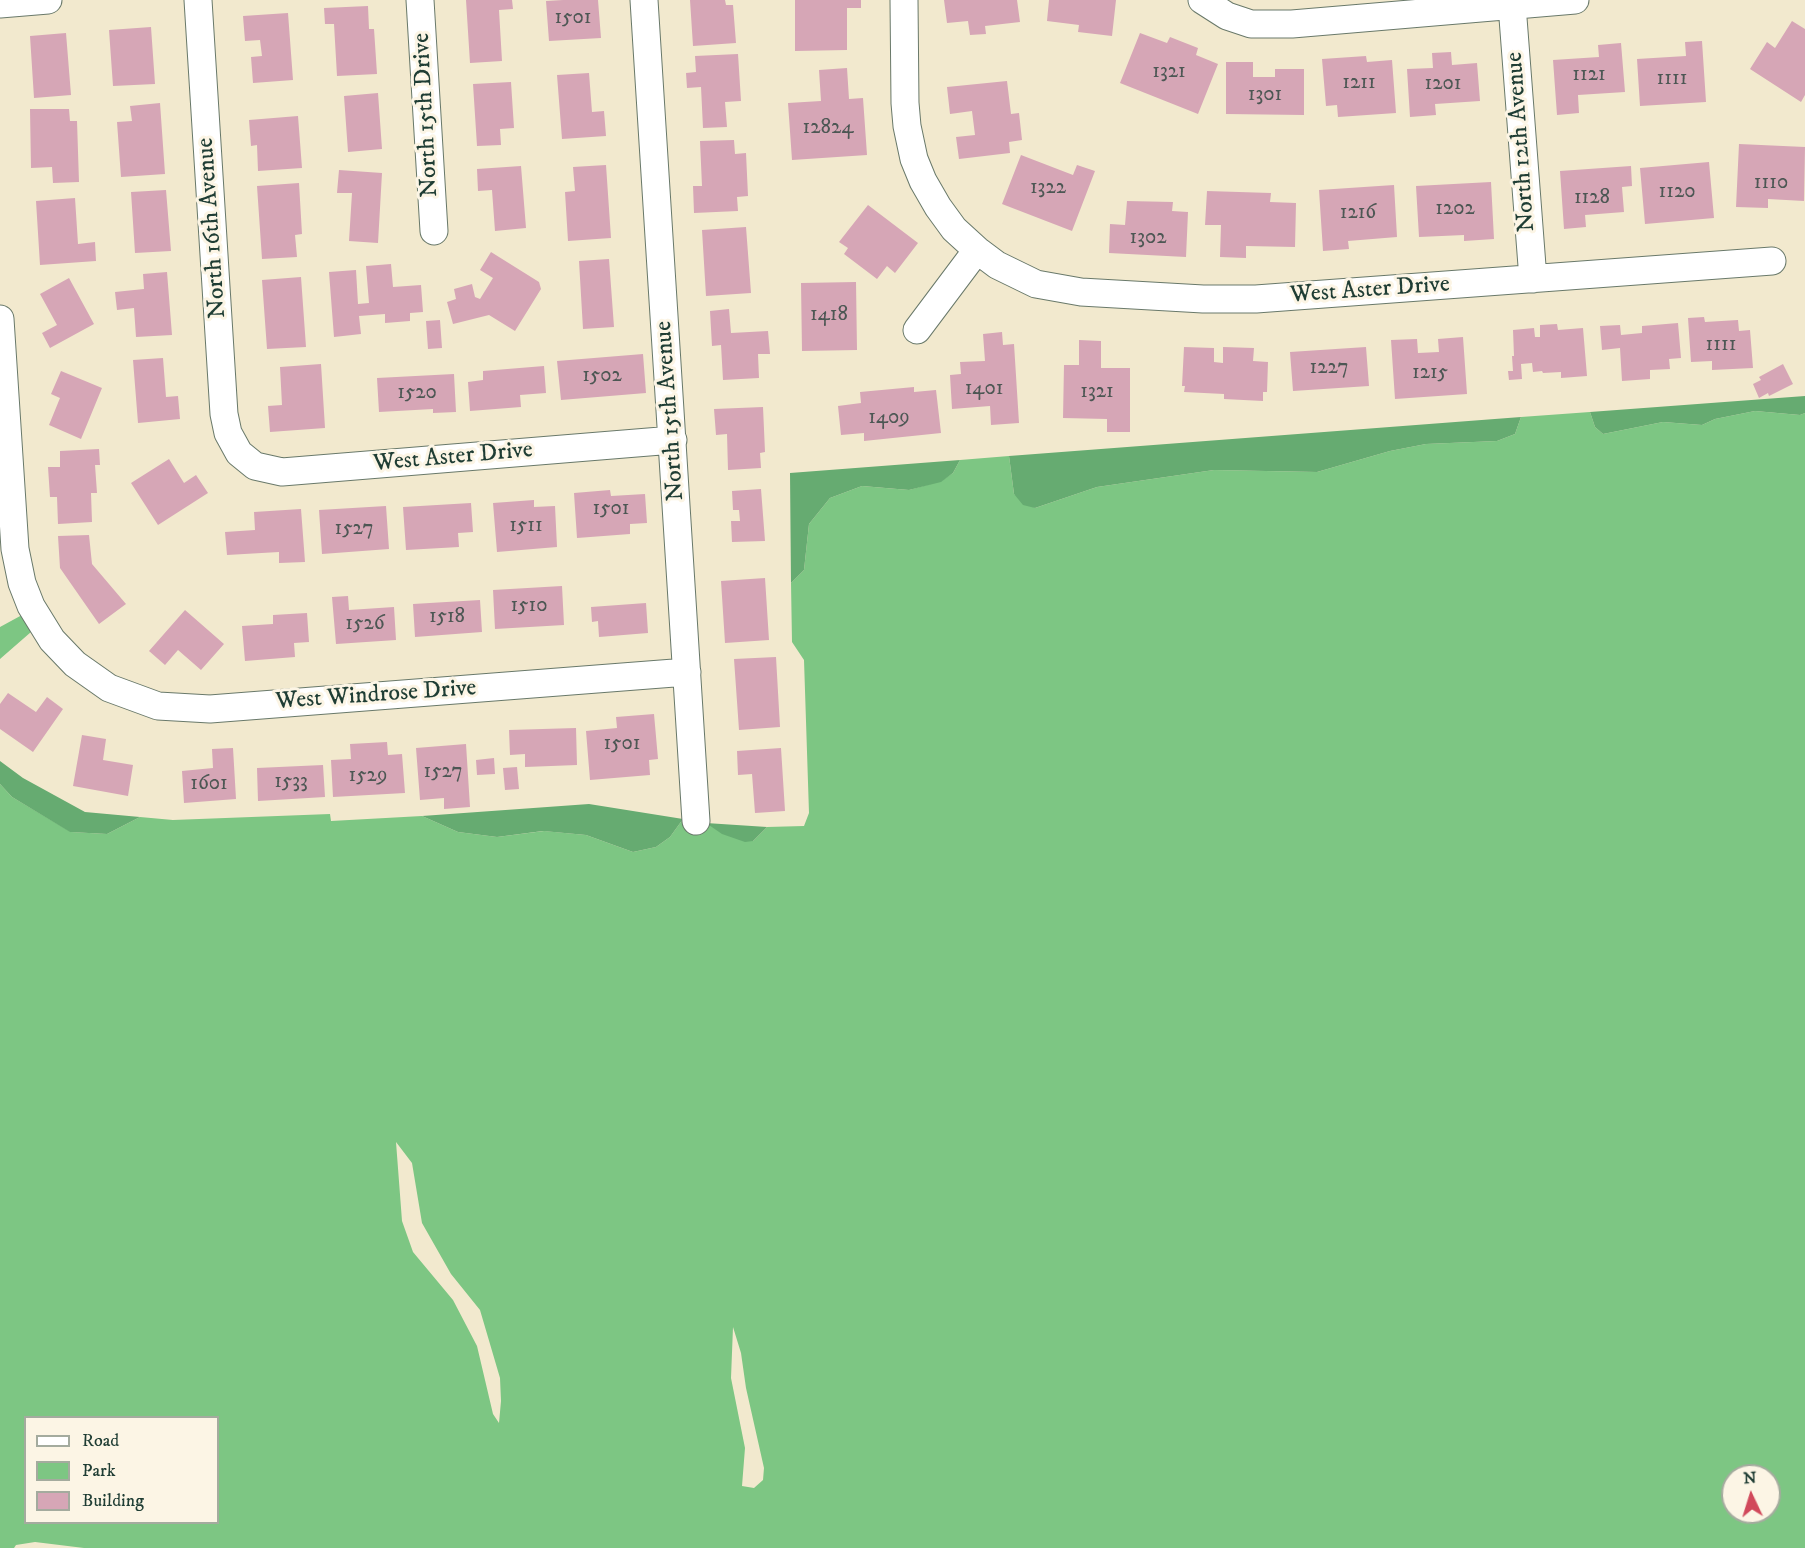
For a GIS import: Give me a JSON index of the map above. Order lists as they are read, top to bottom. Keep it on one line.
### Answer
{"streets":{"street":["North 15th Drive","North 12th Avenue","North 16th Avenue","West Aster Drive","North 15th Avenue","West Windrose Drive"]},"crossings":[["North 12th Avenue","West Aster Drive"],["North 16th Avenue","West Aster Drive"],["West Aster Drive","North 15th Avenue"],["North 15th Avenue","West Windrose Drive"]],"house_numbers":["1501","1321","1121","1111","1211","1201","1301","12824","1110","1322","1120","1128","1202","1216","1302","1418","1111","1227","1215","1502","1401","1321","1520","1409","1501","1511","1527","1510","1518","1526","1501","1527","1529","1533","1601"],"legend":["Road","Park","Building"],"north":"top"}
